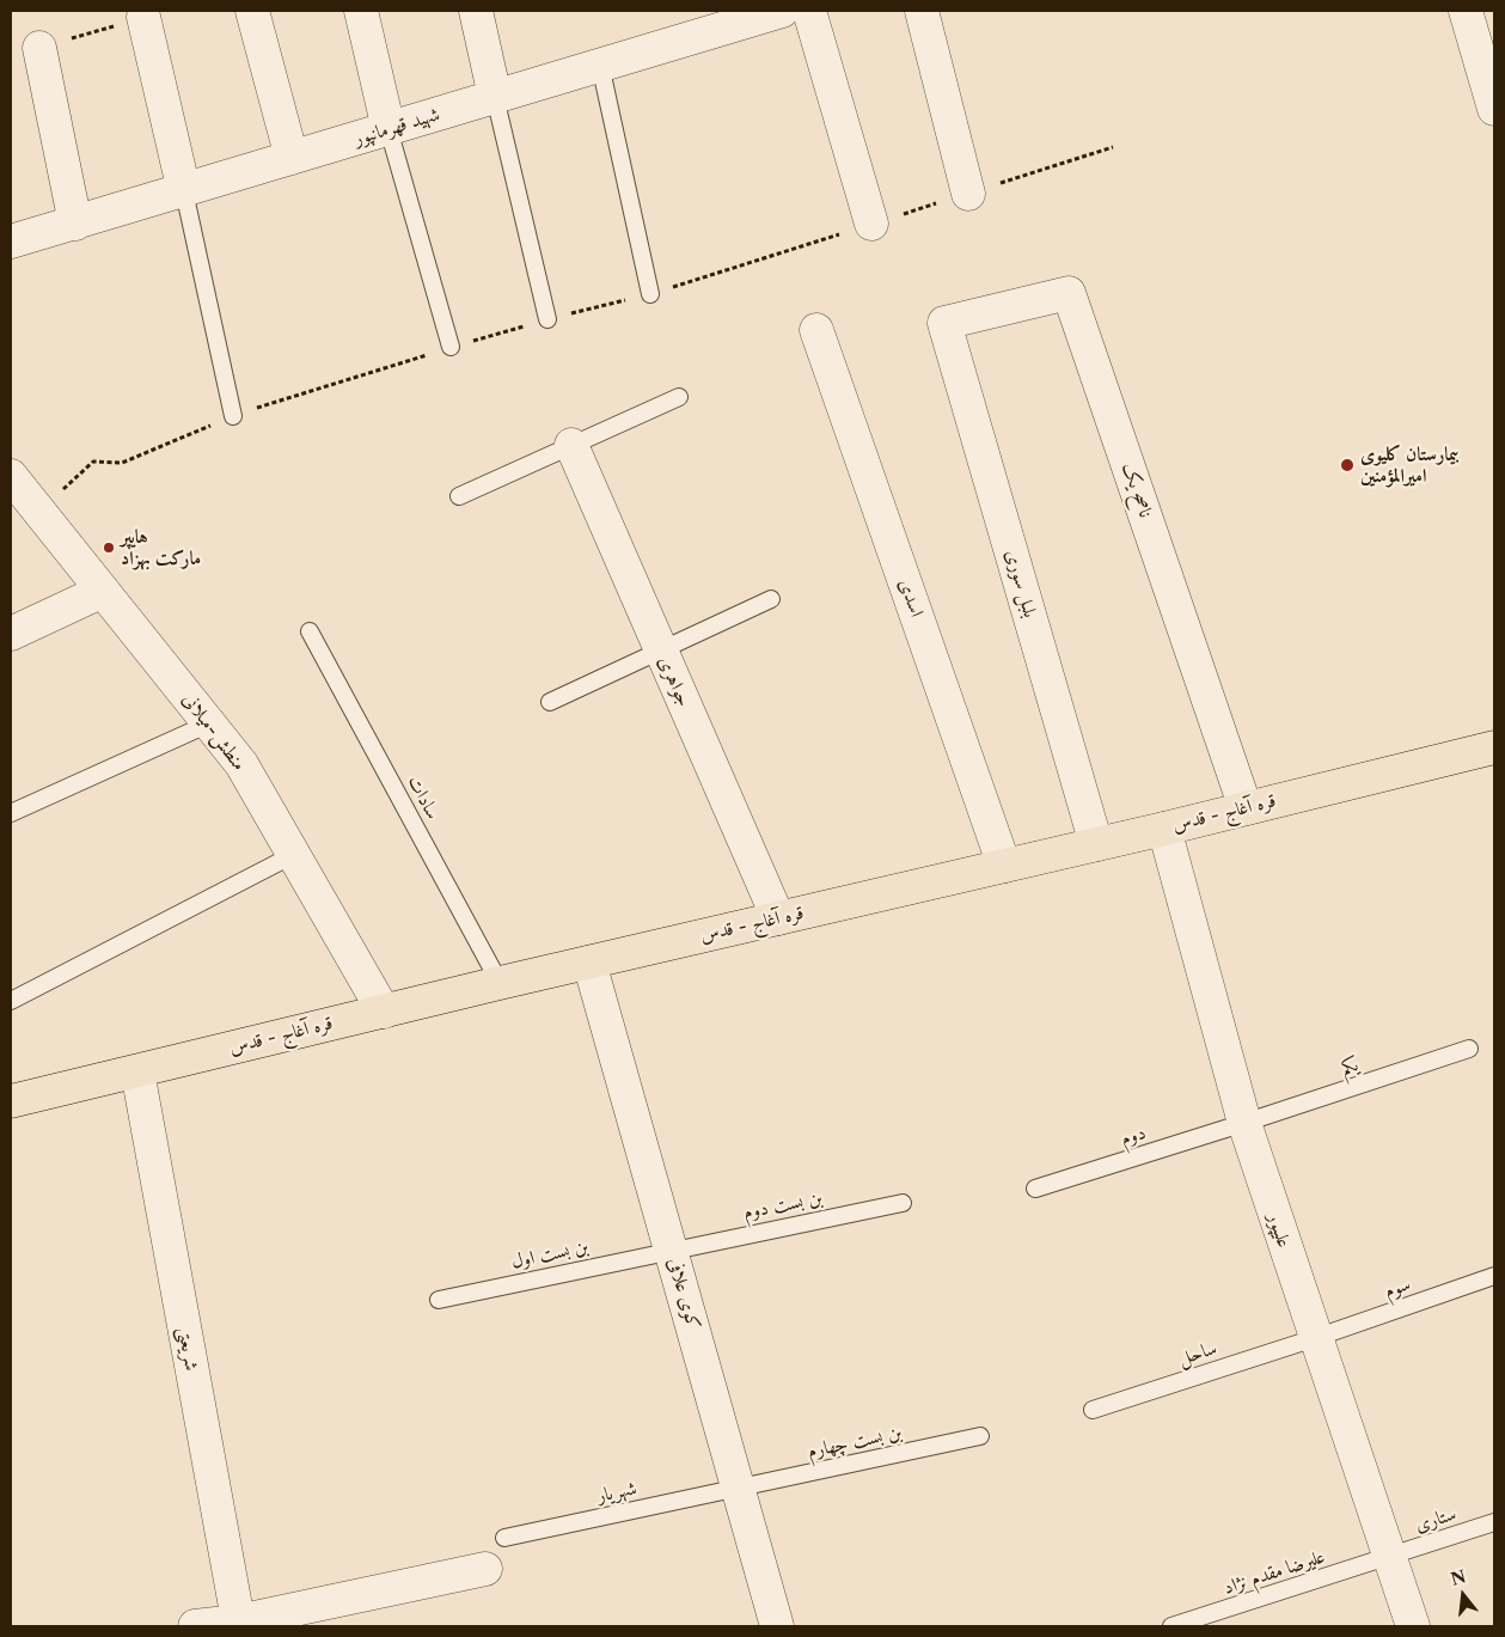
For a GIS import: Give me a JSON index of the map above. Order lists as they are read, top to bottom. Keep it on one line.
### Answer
{"streets":{"main road":["قره آغاج - قدس"],"street":["شهید قهرمانپور","ناصح یک","بلبل سوری","اسدی","جواهری","منطش-میلانی","علیپور","کوی علافی","شریعتی"],"lane":["سادات","یکم","دوم","بن بست دوم","بن بست اول","سوم","ساحل","بن بست چهارم","شهریار","ستاری","علیرضا مقدم نژاد"]},"crossings":[["ناصح یک","بلبل سوری"],["ناصح یک","قره آغاج - قدس"],["بلبل سوری","قره آغاج - قدس"],["اسدی","قره آغاج - قدس"],["جواهری","قره آغاج - قدس"],["منطش-میلانی","قره آغاج - قدس"],["سادات","قره آغاج - قدس"],["قره آغاج - قدس","علیپور"],["قره آغاج - قدس","کوی علافی"],["قره آغاج - قدس","شریعتی"],["یکم","دوم"],["یکم","علیپور"],["دوم","علیپور"],["بن بست دوم","بن بست اول"],["بن بست دوم","کوی علافی"],["علیپور","سوم"],["علیپور","ساحل"],["علیپور","ستاری"],["علیپور","علیرضا مقدم نژاد"],["بن بست اول","کوی علافی"],["سوم","ساحل"],["کوی علافی","بن بست چهارم"],["کوی علافی","شهریار"],["بن بست چهارم","شهریار"],["ستاری","علیرضا مقدم نژاد"]],"places":["بیمارستان کلیوی امیرالمؤمنین","هایپر مارکت بهزاد"],"north":"top"}
